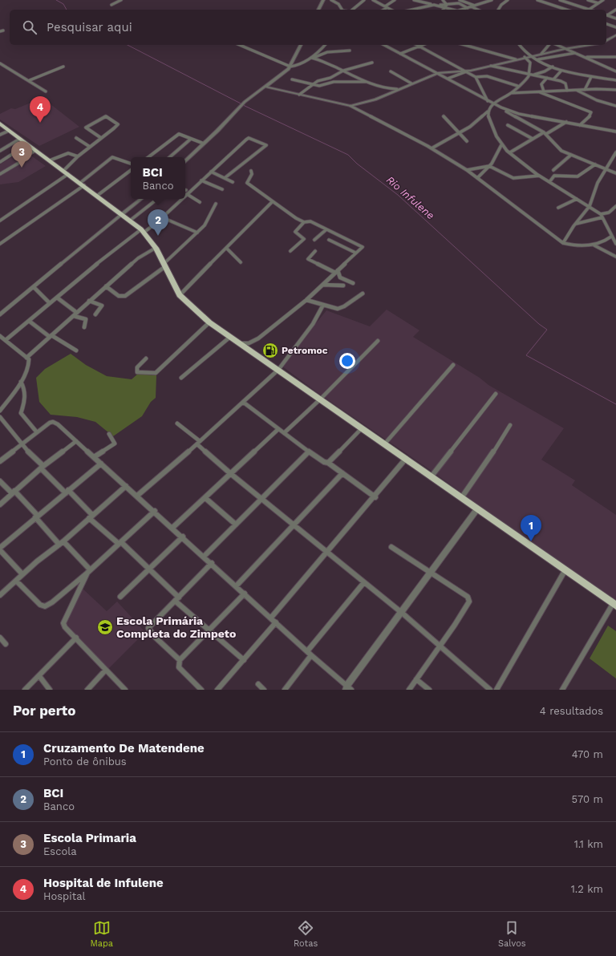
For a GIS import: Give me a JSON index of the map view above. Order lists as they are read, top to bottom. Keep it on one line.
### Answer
{"water":["Rio Infulene"],"places":{"fuel station":["Petromoc"],"school or university":["Escola Primária Completa do Zimpeto"]},"page":{"search":"Pesquisar aqui","pins":["4","3","2","1"],"popup":["BCI","Banco"],"heading":["Por perto","4 resultados"],"list":[{"mark":"1","name":"Cruzamento De Matendene","note":"Ponto de ônibus","value":"470 m"},{"mark":"2","name":"BCI","note":"Banco","value":"570 m"},{"mark":"3","name":"Escola Primaria","note":"Escola","value":"1.1 km"},{"mark":"4","name":"Hospital de Infulene","note":"Hospital","value":"1.2 km"}],"nav":["Mapa","Rotas","Salvos"]}}
